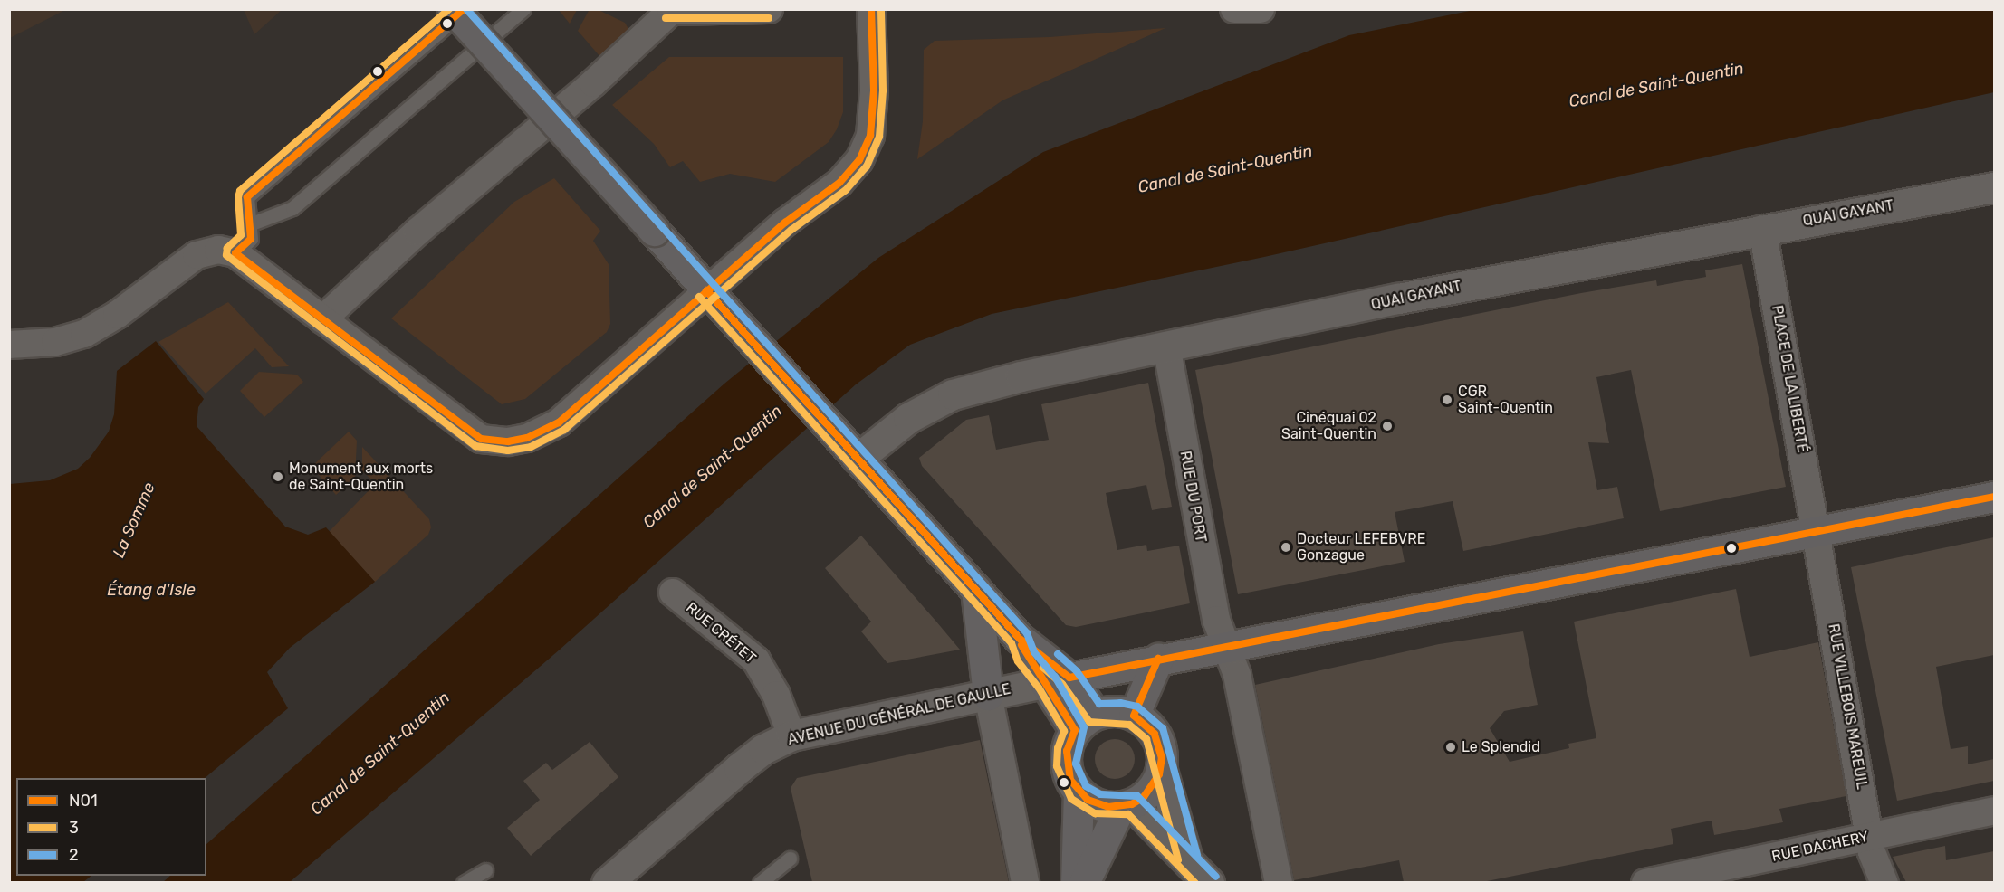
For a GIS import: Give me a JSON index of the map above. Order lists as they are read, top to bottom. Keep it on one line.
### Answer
{"streets":{"street":["QUAI GAYANT","PLACE DE LA LIBERTÉ","RUE DU PORT","RUE CRÉTET","RUE VILLEBOIS MAREUIL","AVENUE DU GÉNÉRAL DE GAULLE","RUE DACHERY"]},"crossings":[["QUAI GAYANT","PLACE DE LA LIBERTÉ"],["QUAI GAYANT","RUE DU PORT"],["PLACE DE LA LIBERTÉ","RUE VILLEBOIS MAREUIL"],["RUE CRÉTET","AVENUE DU GÉNÉRAL DE GAULLE"],["RUE VILLEBOIS MAREUIL","RUE DACHERY"]],"water":["Canal de Saint-Quentin","La Somme","Étang d'Isle"],"places":["CGR Saint-Quentin","Cinéquai 02 Saint-Quentin","Monument aux morts de Saint-Quentin","Docteur LEFEBVRE Gonzague","Le Splendid"],"lines":["transit line N01","transit line 3","transit line 2"],"legend":["N01","3","2"]}
